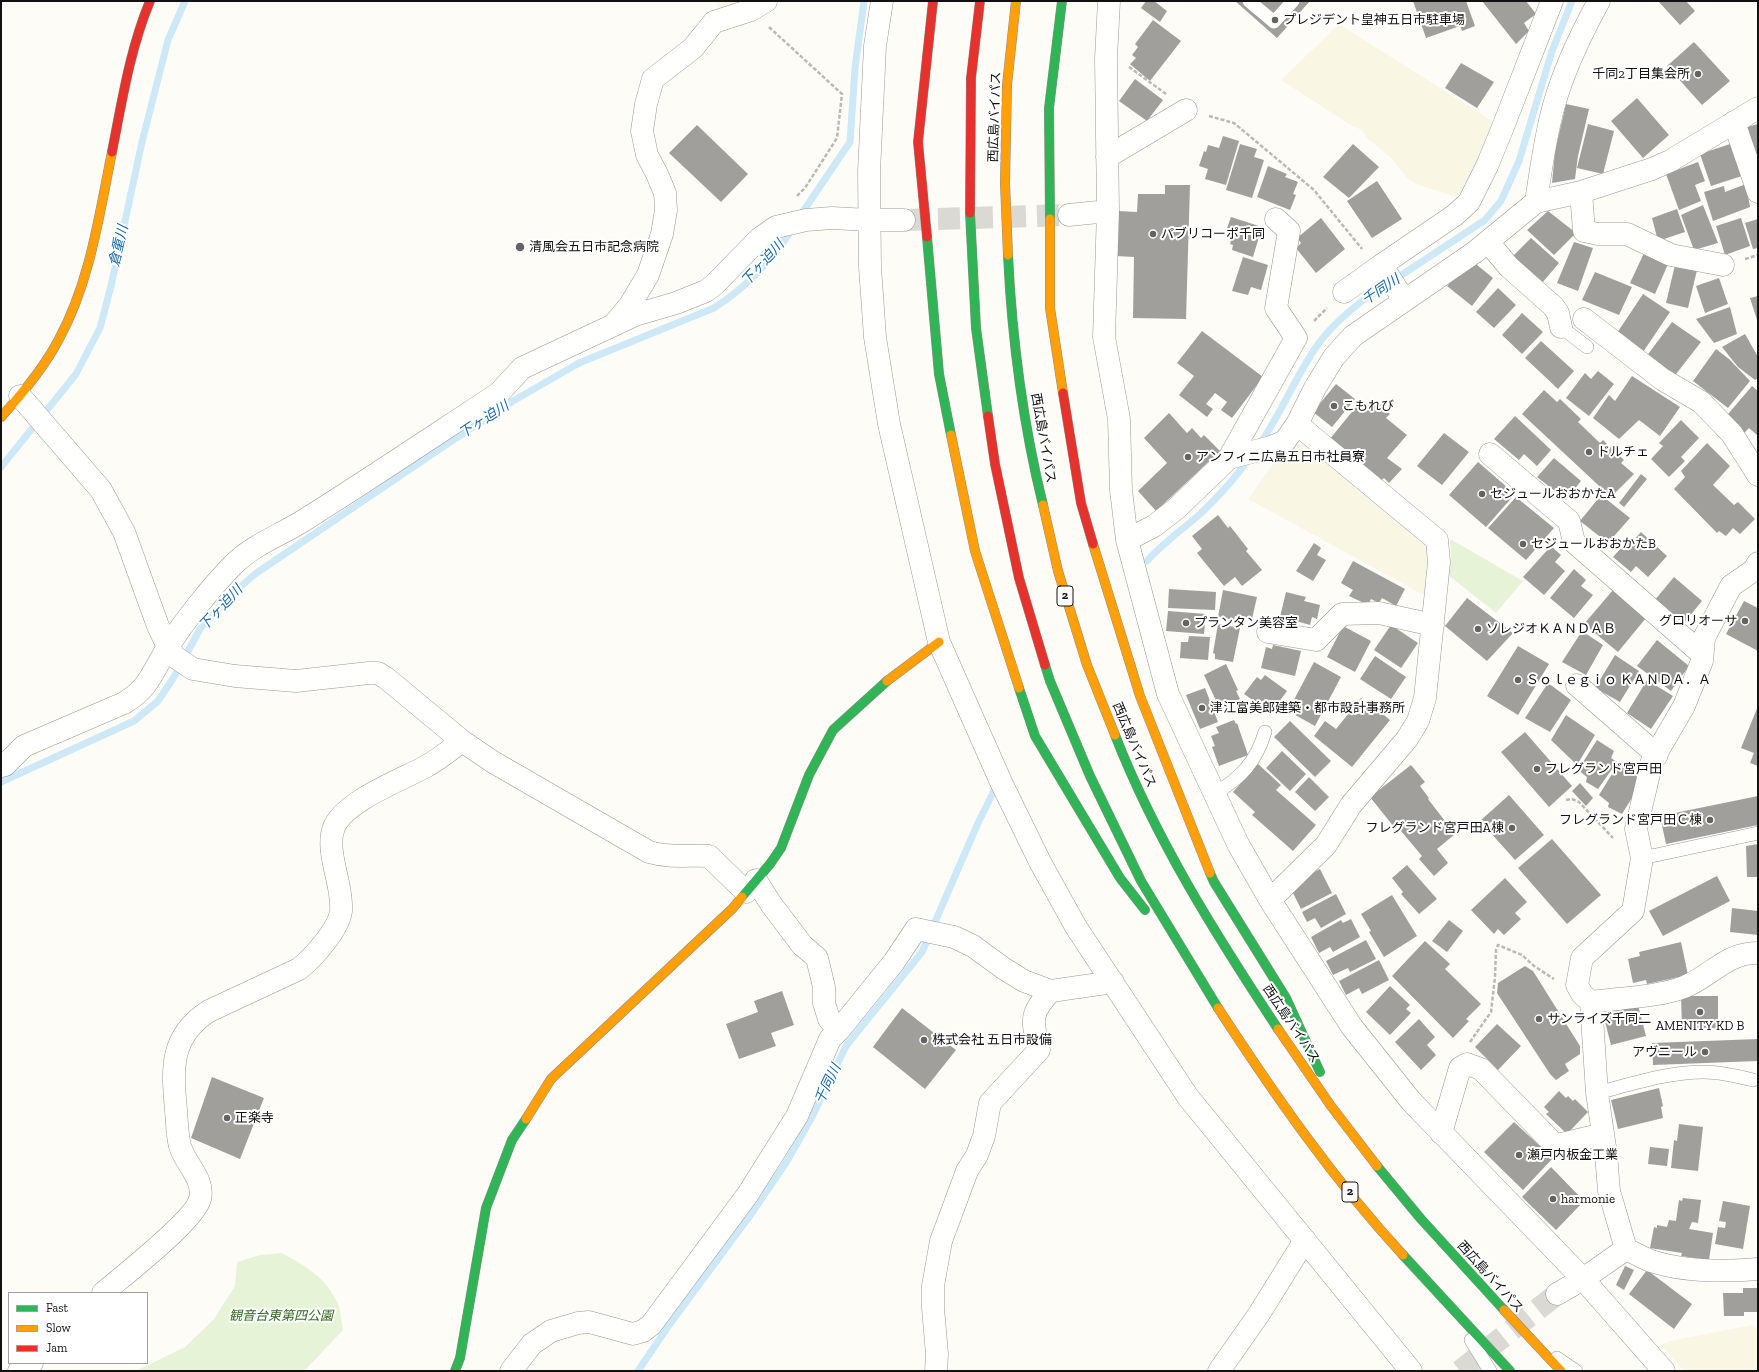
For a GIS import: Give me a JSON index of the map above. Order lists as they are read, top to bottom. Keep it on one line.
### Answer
{"streets":{"main road":["西広島バイパス","2"]},"crossings":[["西広島バイパス","2"]],"water":["倉重川","下ヶ迫川","千同川"],"parks":["観音台東第四公園"],"places":["プレジデント皇神五日市駐車場","千同2丁目集会所","パブリコーポ千同","清風会五日市記念病院","こもれび","ドルチェ","アンフィニ広島五日市社員寮","セジュールおおかたA","セジュールおおかたB","グロリオーサ","プランタン美容室","ソレジオＫＡＮＤＡＢ","Ｓｏｌｅｇｉｏ ＫＡＮＤＡ．Ａ","津江富美郎建築・都市設計事務所","フレグランド宮戸田","フレグランド宮戸田Ｃ棟","フレグランド宮戸田A棟","AMENITY KD B","サンライズ千同二","株式会社 五日市設備","アヴニール","正楽寺","瀬戸内板金工業","harmonie"],"legend":["Fast","Slow","Jam"]}
